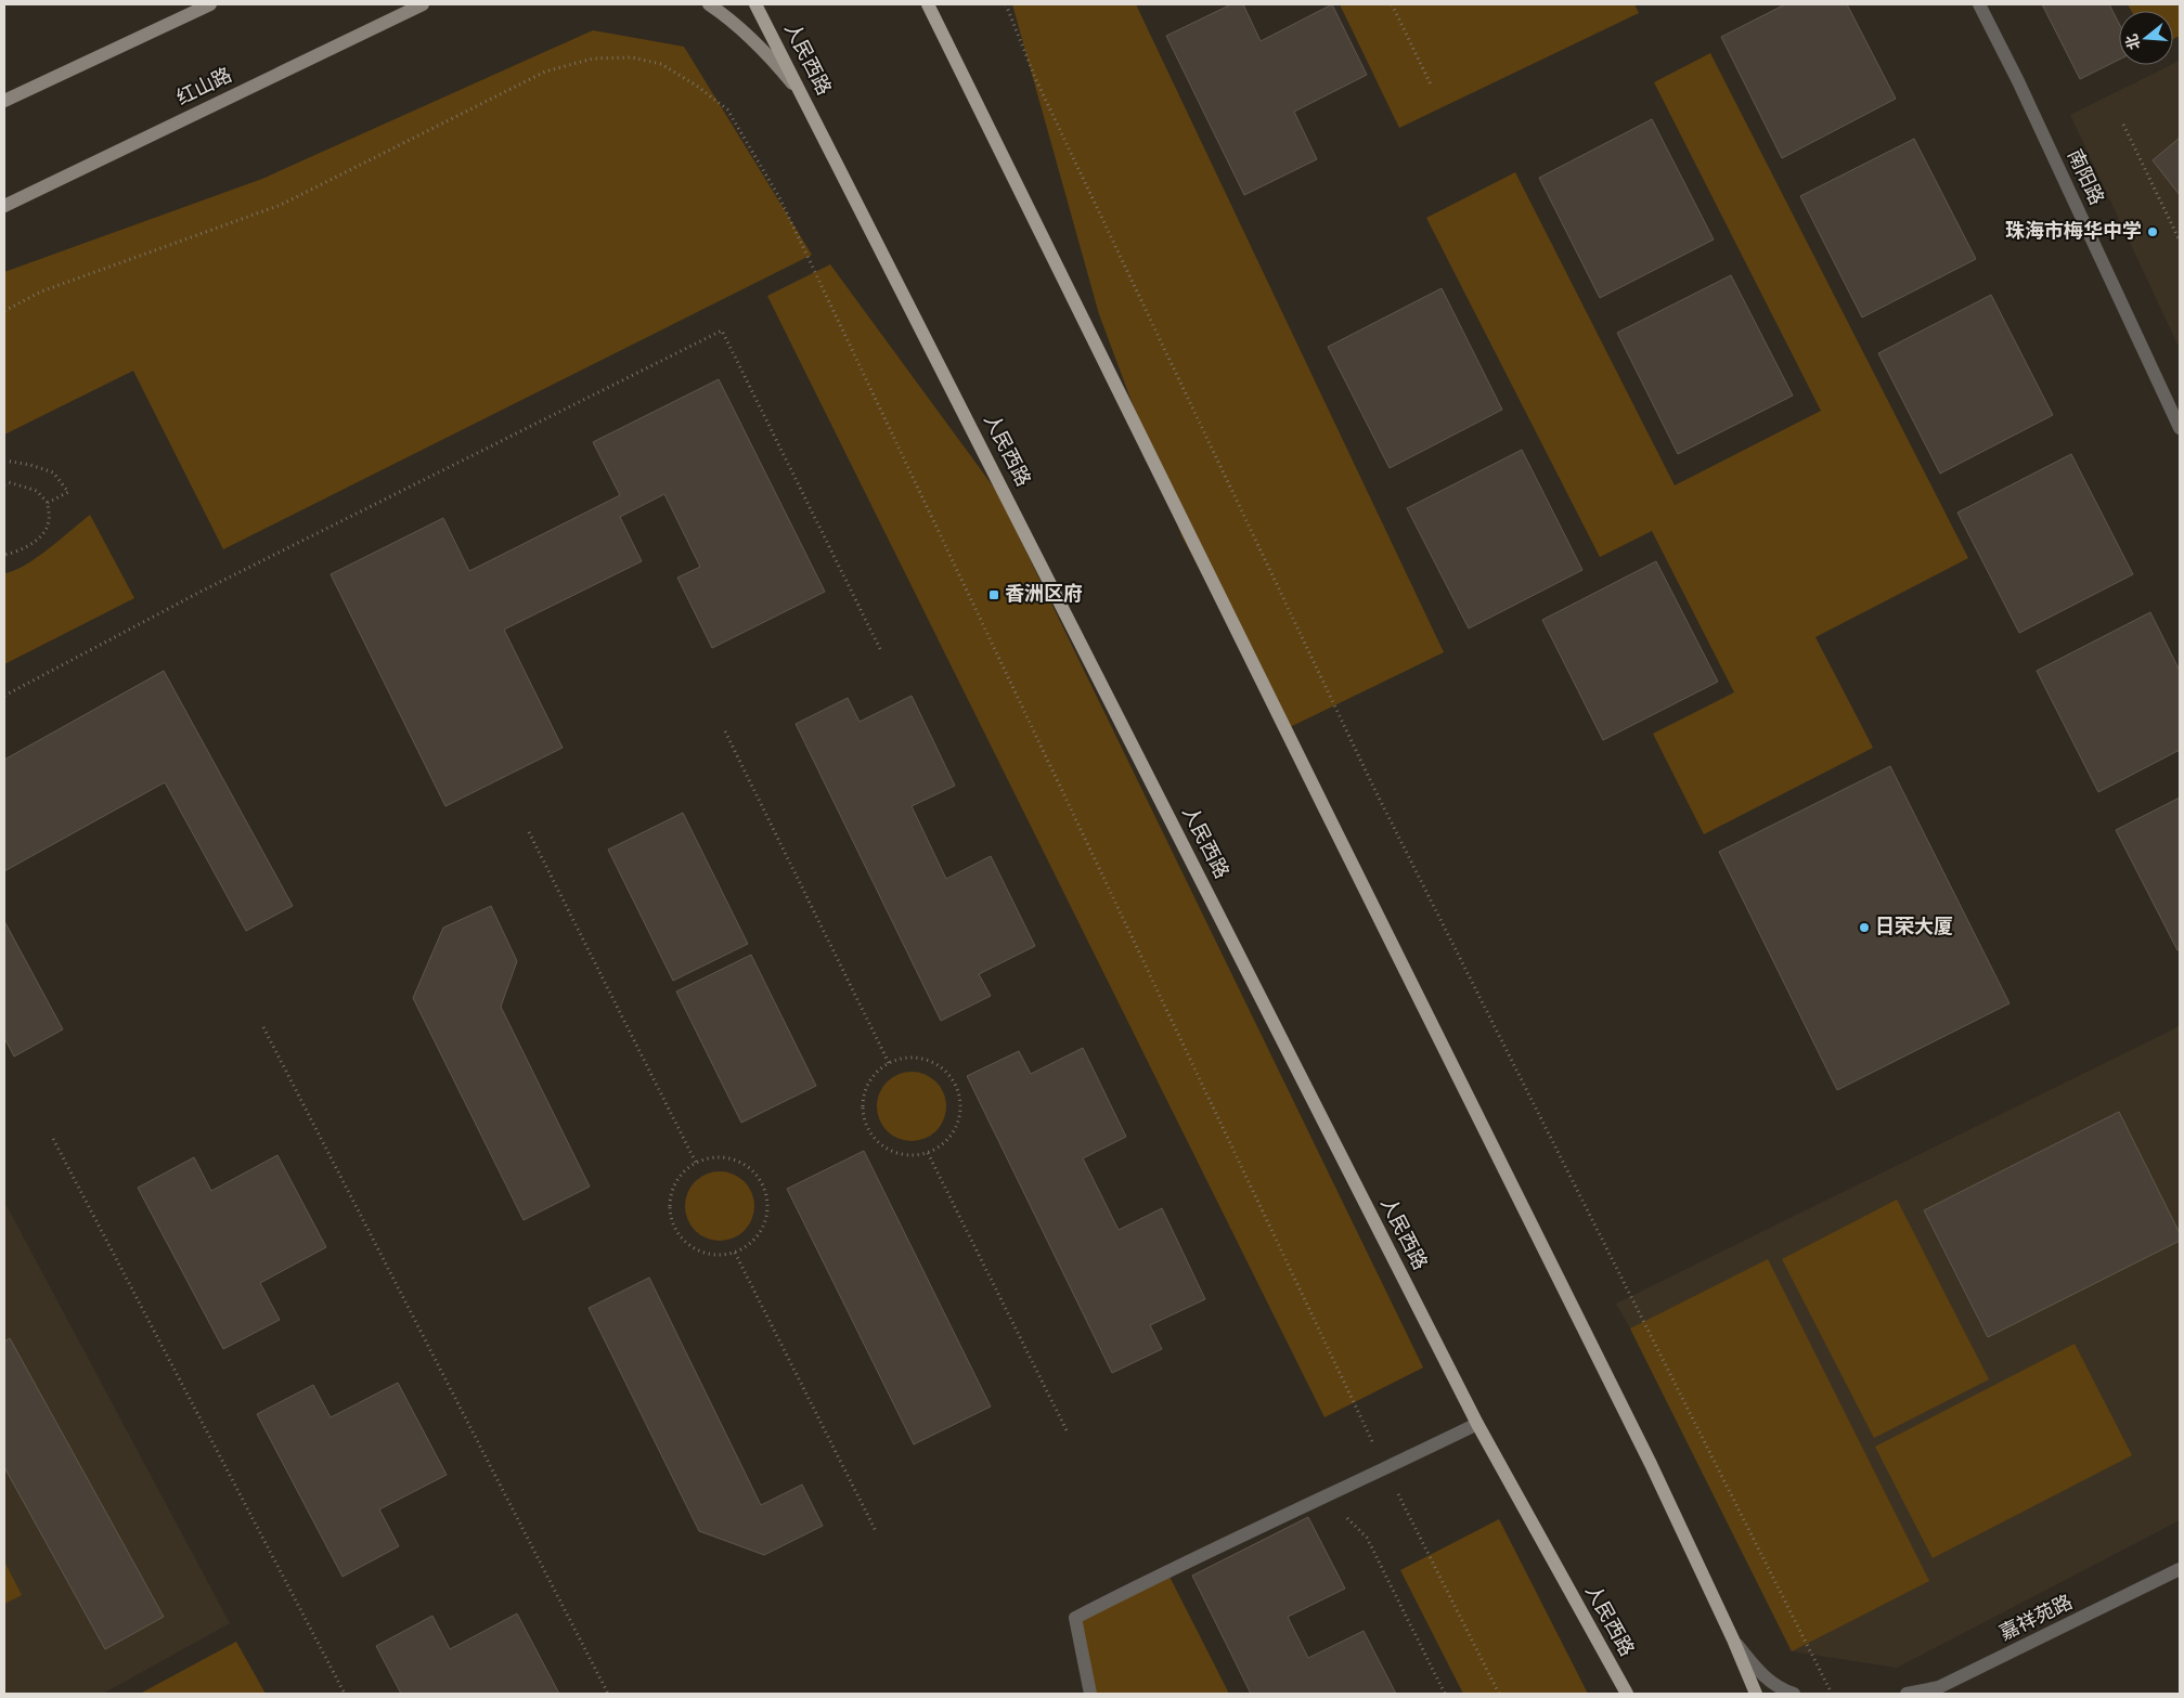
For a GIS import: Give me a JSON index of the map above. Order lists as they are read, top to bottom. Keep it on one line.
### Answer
{"streets":{"main road":["人民西路","红山路"],"street":["南阳路","嘉祥苑路"]},"places":{"other":["珠海市梅华中学","日荣大厦"],"transit":["香洲区府"]},"north":"left"}
